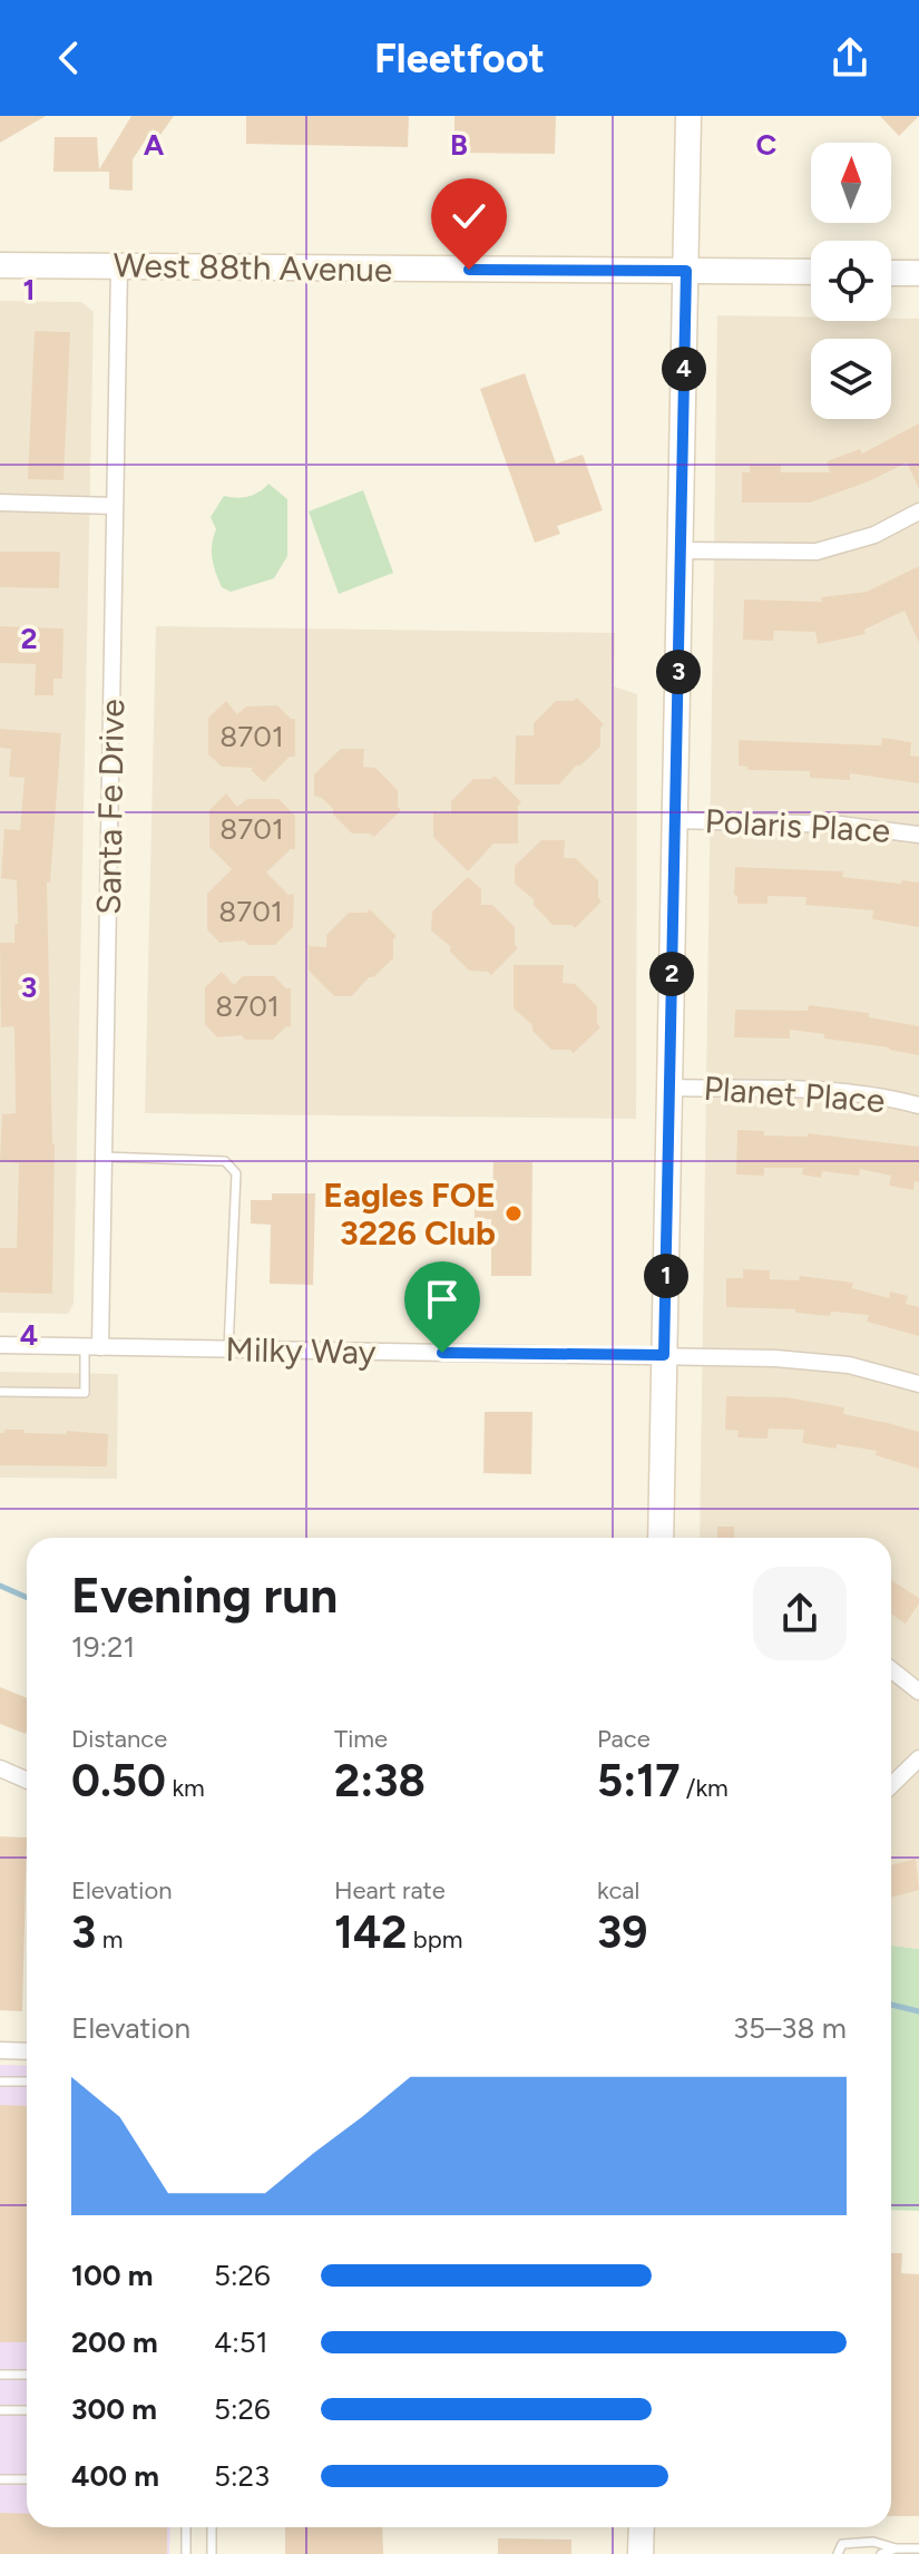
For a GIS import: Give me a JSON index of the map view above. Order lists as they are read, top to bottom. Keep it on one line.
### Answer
{"streets":{"main road":["West 88th Avenue"],"street":["Santa Fe Drive","Polaris Place","Planet Place","Milky Way"]},"crossings":[["West 88th Avenue","Santa Fe Drive"],["Santa Fe Drive","Milky Way"]],"places":["Eagles FOE 3226 Club"],"house_numbers":["8701","8701","8701","8701"],"north":"top","page":{"header":"Fleetfoot","pins":["4","3","2","1"],"heading":["Evening run","19:21"],"stats":[["Distance","0.50 km"],["Time","2:38"],["Pace","5:17 /km"],["Elevation","3 m"],["Heart rate","142 bpm"],["kcal","39"]],"chart":["Elevation","35–38 m"],"list":[{"name":"100 m","note":"5:26"},{"name":"200 m","note":"4:51"},{"name":"300 m","note":"5:26"},{"name":"400 m","note":"5:23"}]},"grid":{"columns":["A","B","C"],"rows":["1","2","3","4"]}}
